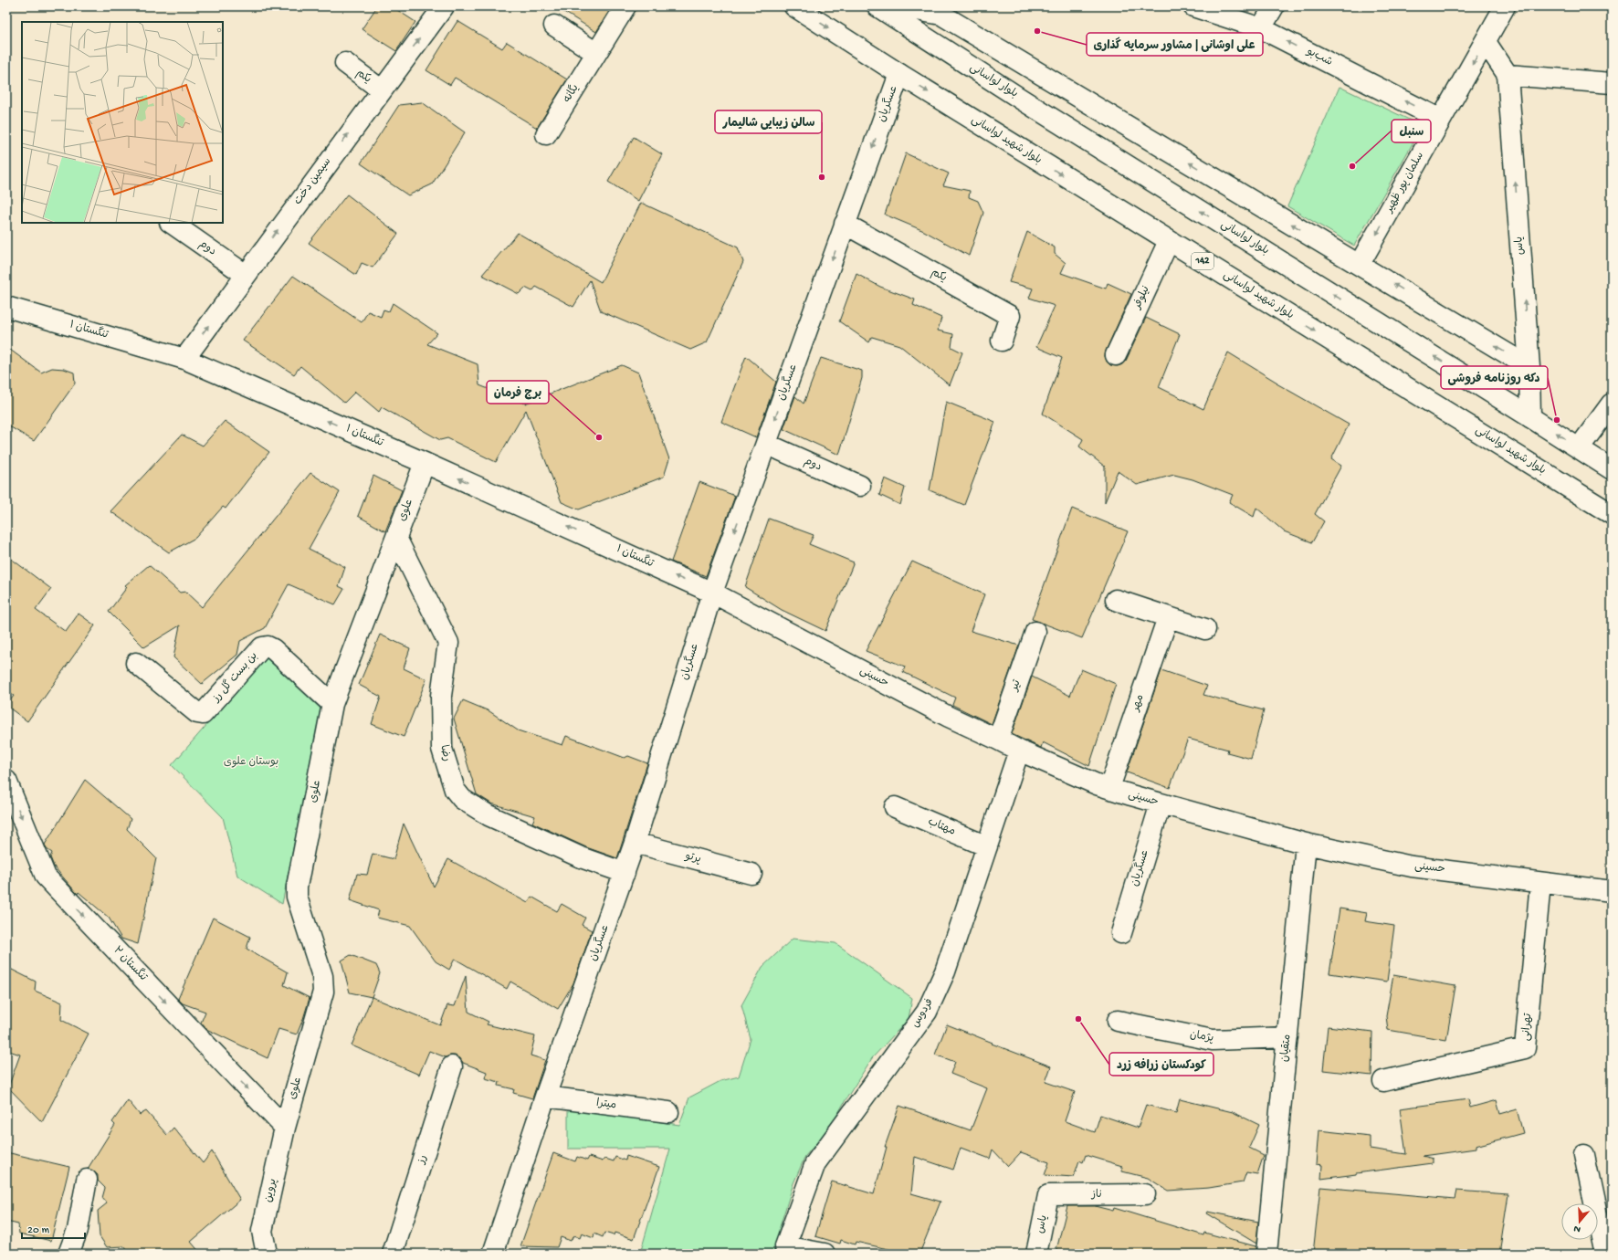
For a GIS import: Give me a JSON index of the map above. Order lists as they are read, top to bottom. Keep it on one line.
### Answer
{"streets":{"street":["شب‌بو","یکم","بلوار لواسانی","یگانه","عسگریان","بلوار شهید لواسانی","سیمین دخت","سلمان پور ظهیر","یاس","دوم","142","نیلوفر","تنگستان ۱","علوی","بن بست گل رز","حسینی","تیر","مهر","رضا","مهتاب","پرتو","تنگستان ۲","فردوس","تهرانی","پژمان","متقیان","میترا","رز","پروین","ناز"]},"crossings":[["شب‌بو","سلمان پور ظهیر"],["یکم","عسگریان"],["یکم","سیمین دخت"],["بلوار لواسانی","یاس"],["عسگریان","بلوار شهید لواسانی"],["عسگریان","دوم"],["عسگریان","تنگستان ۱"],["عسگریان","حسینی"],["عسگریان","رضا"],["عسگریان","پرتو"],["عسگریان","میترا"],["بلوار شهید لواسانی","نیلوفر"],["سیمین دخت","دوم"],["سیمین دخت","تنگستان ۱"],["سلمان پور ظهیر","یاس"],["یاس","ناز"],["تنگستان ۱","علوی"],["تنگستان ۱","حسینی"],["علوی","بن بست گل رز"],["علوی","رضا"],["علوی","تنگستان ۲"],["علوی","پروین"],["حسینی","تیر"],["حسینی","مهر"],["حسینی","فردوس"],["حسینی","تهرانی"],["حسینی","متقیان"],["مهتاب","فردوس"],["تنگستان ۲","پروین"],["پژمان","متقیان"]],"one_way":["عسگریان","سیمین دخت","سلمان پور ظهیر","یاس","تنگستان ۱","تنگستان ۲"],"parks":["بوستان علوی"],"places":["علی اوشانی | مشاور سرمایه گذاری","سنبل","سالن زیبایی شالیمار","دکه روزنامه فروشی","برج فرمان","کودکستان زرافه زرد"],"scale_bar":"20 m","north":"bottom"}
